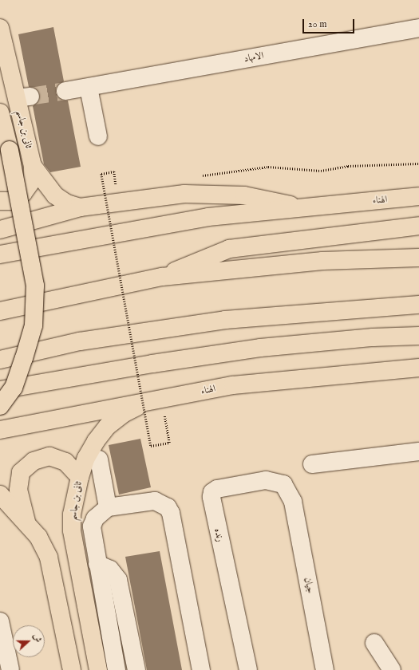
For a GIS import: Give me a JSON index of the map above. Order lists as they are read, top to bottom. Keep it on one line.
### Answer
{"streets":{"main road":["ثانى بن جاسم","الهناء"],"street":["الامهاد","رنده","جيان"]},"crossings":[["ثانى بن جاسم","الهناء"],["رنده","جيان"]],"scale_bar":"20 m","north":"right"}
